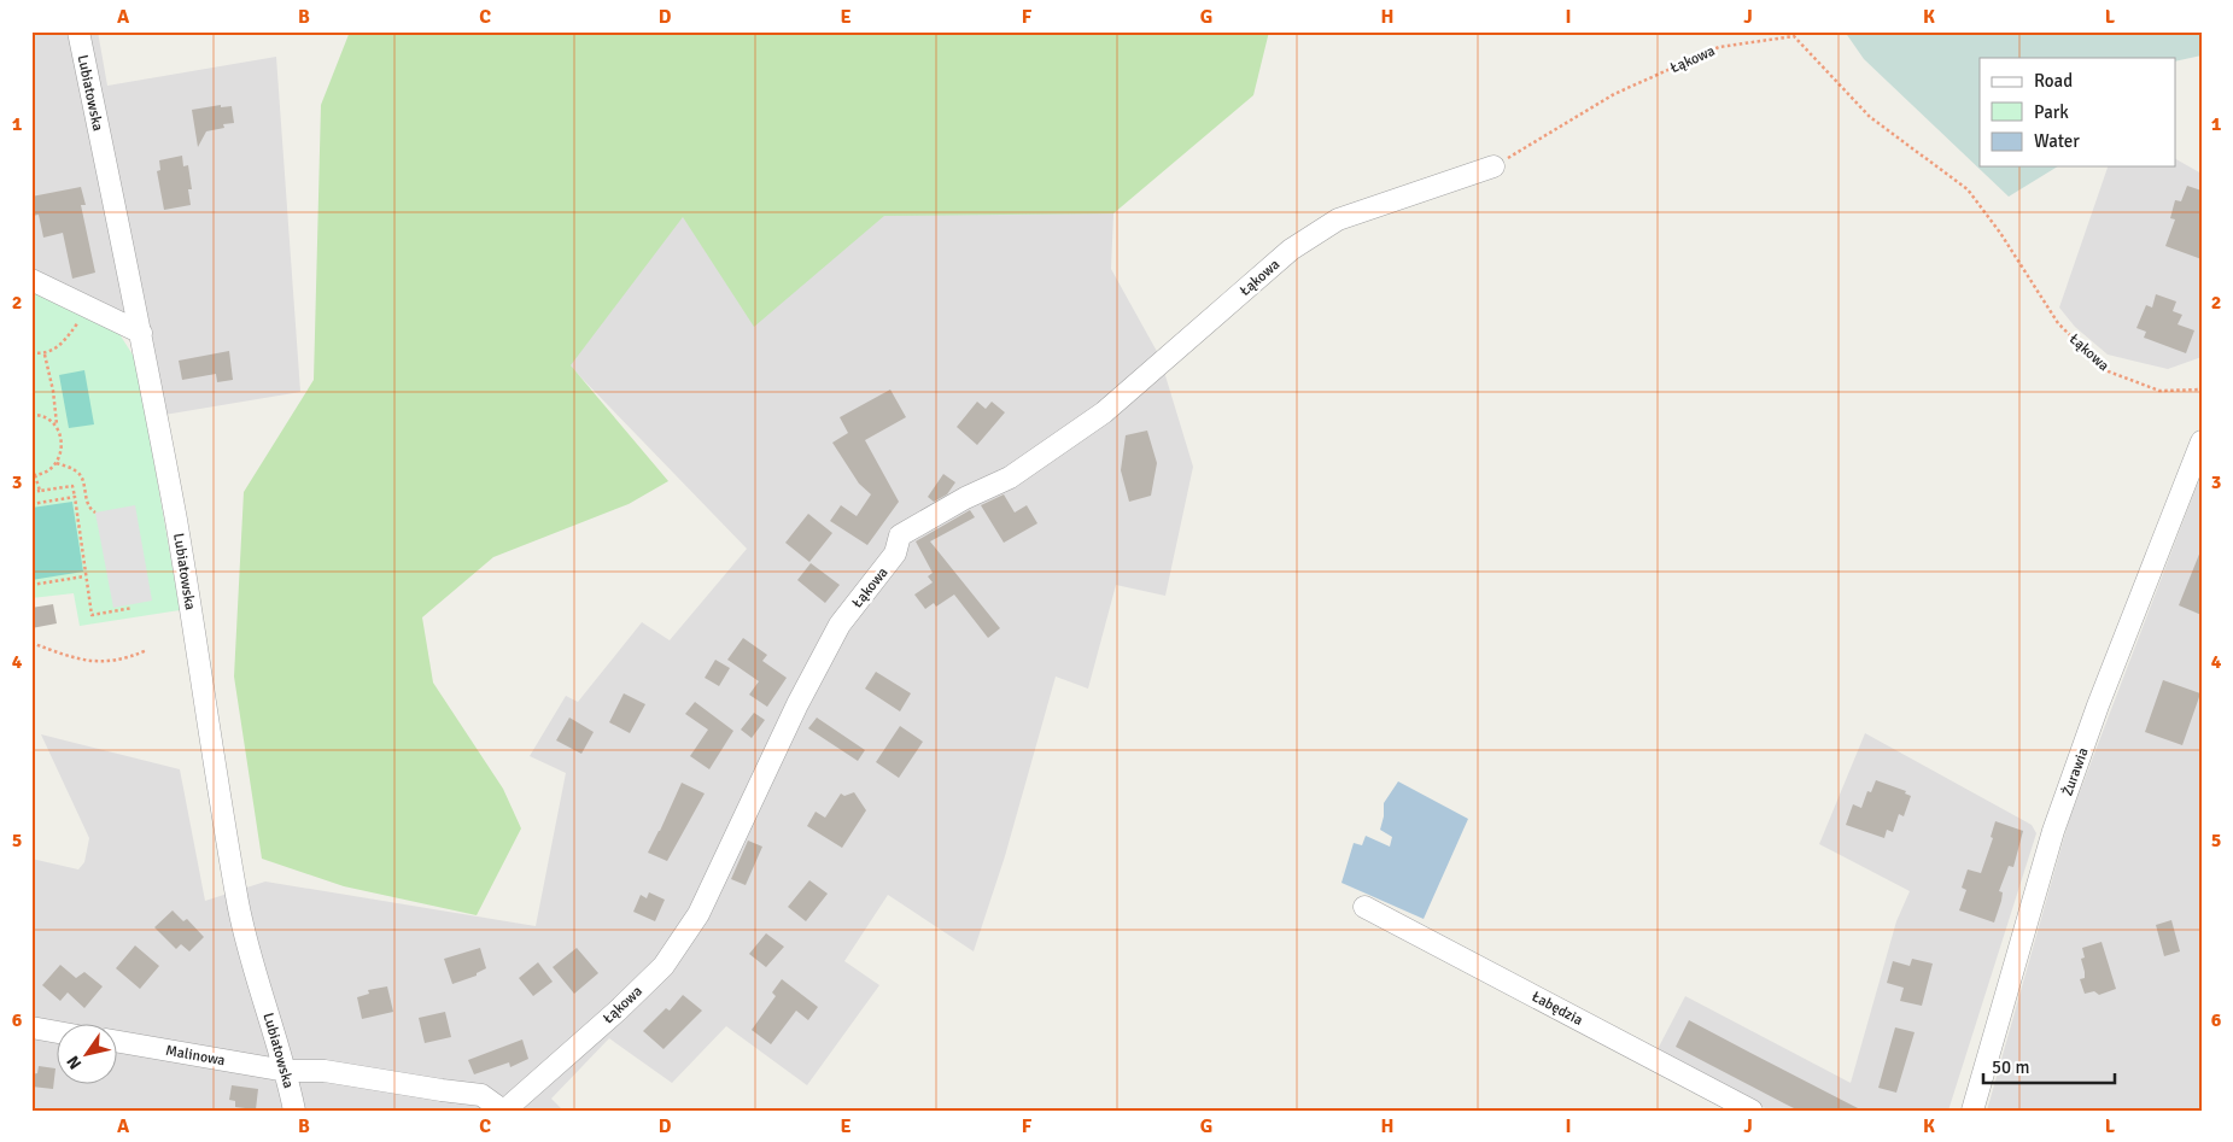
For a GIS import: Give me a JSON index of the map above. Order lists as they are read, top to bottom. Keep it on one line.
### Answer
{"streets":{"street":["Łąkowa","Lubiatowska","Żurawia","Łabędzia","Malinowa"]},"crossings":[["Łąkowa","Lubiatowska"],["Łąkowa","Malinowa"],["Lubiatowska","Malinowa"]],"legend":["Road","Park","Water"],"scale_bar":"50 m","north":"bottom left","grid":{"columns":["A","B","C","D","E","F","G","H","I","J","K","L"],"rows":["1","2","3","4","5","6"]}}
